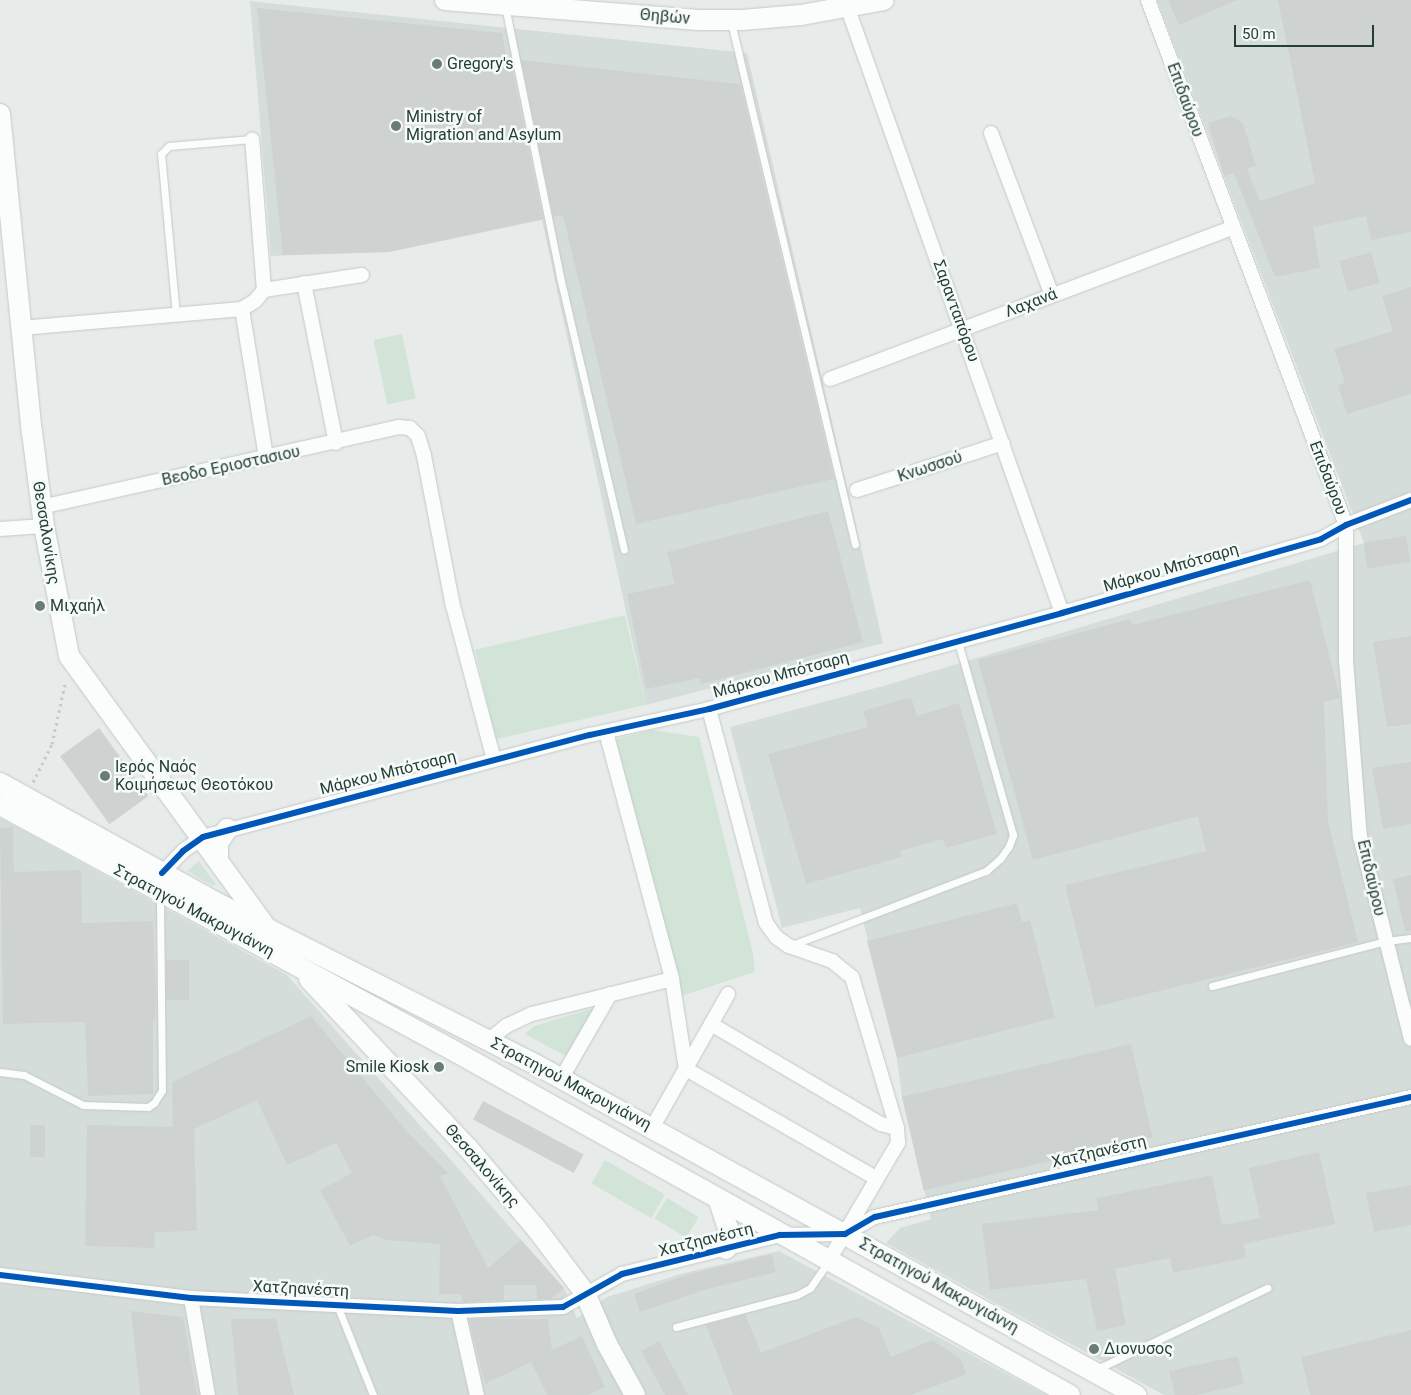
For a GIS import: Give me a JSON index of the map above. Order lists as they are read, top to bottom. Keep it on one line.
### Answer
{"streets":{"street":["Θηβών","Επιδαύρου","Λαχανά","Σαρανταπόρου","Βεοδο Εριοστασιου","Κνωσσού","Θεσσαλονίκης","Μάρκου Μπότσαρη","Στρατηγού Μακρυγιάννη","Χατζηανέστη"]},"crossings":[["Θηβών","Σαρανταπόρου"],["Επιδαύρου","Λαχανά"],["Επιδαύρου","Μάρκου Μπότσαρη"],["Λαχανά","Σαρανταπόρου"],["Σαρανταπόρου","Κνωσσού"],["Σαρανταπόρου","Μάρκου Μπότσαρη"],["Βεοδο Εριοστασιου","Θεσσαλονίκης"],["Βεοδο Εριοστασιου","Μάρκου Μπότσαρη"],["Θεσσαλονίκης","Μάρκου Μπότσαρη"],["Θεσσαλονίκης","Στρατηγού Μακρυγιάννη"],["Θεσσαλονίκης","Χατζηανέστη"],["Μάρκου Μπότσαρη","Στρατηγού Μακρυγιάννη"],["Στρατηγού Μακρυγιάννη","Χατζηανέστη"]],"places":["Gregory's","Ministry of Migration and Asylum","Μιχαήλ","Ιερός Ναός Κοιμήσεως Θεοτόκου","Smile Kiosk","Διονυσος"],"scale_bar":"50 m"}
